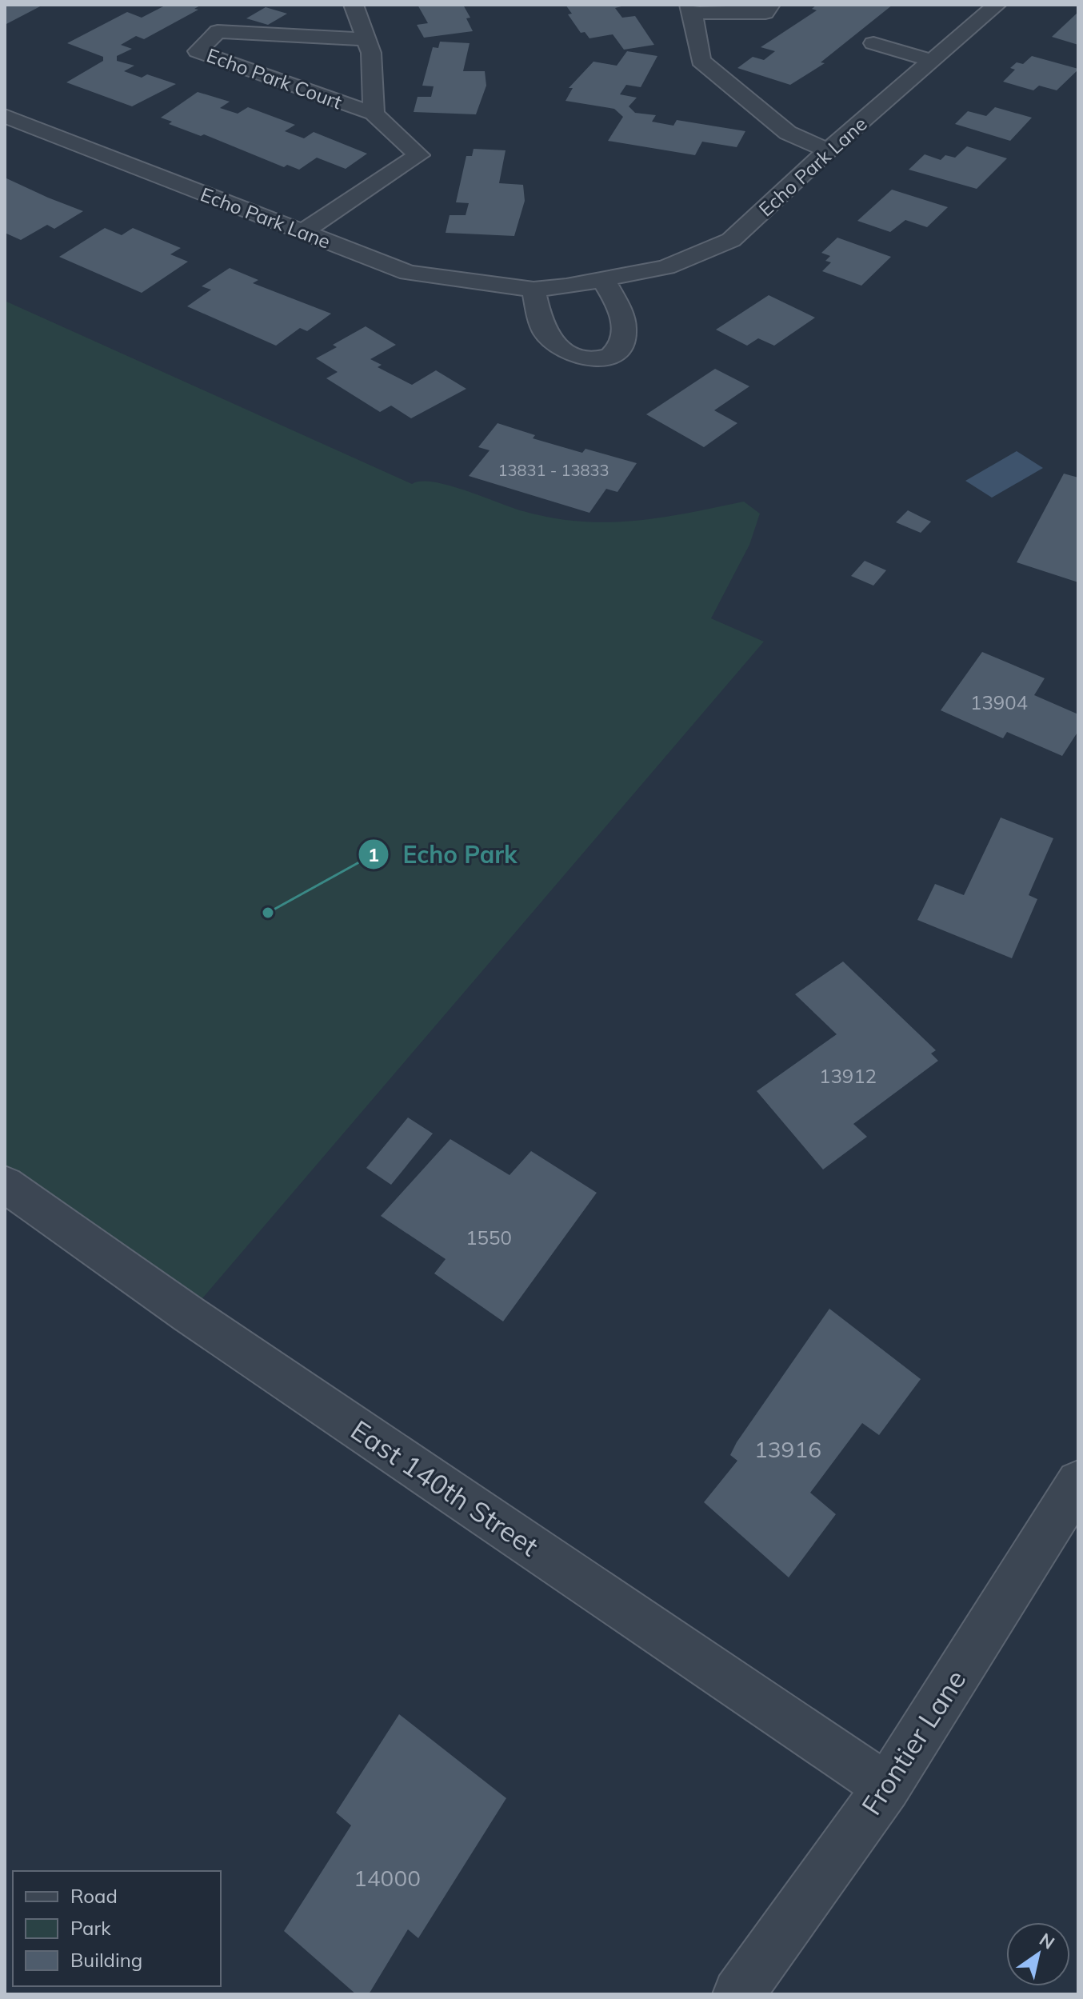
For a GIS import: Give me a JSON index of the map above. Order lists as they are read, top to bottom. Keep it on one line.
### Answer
{"streets":{"street":["Echo Park Court","Echo Park Lane","East 140th Street","Frontier Lane"]},"crossings":[["Echo Park Court","Echo Park Lane"],["East 140th Street","Frontier Lane"]],"places":["Echo Park"],"house_numbers":["13831 - 13833","13904","13912","1550","13916","14000"],"legend":["Road","Park","Building"],"north":"top right"}
